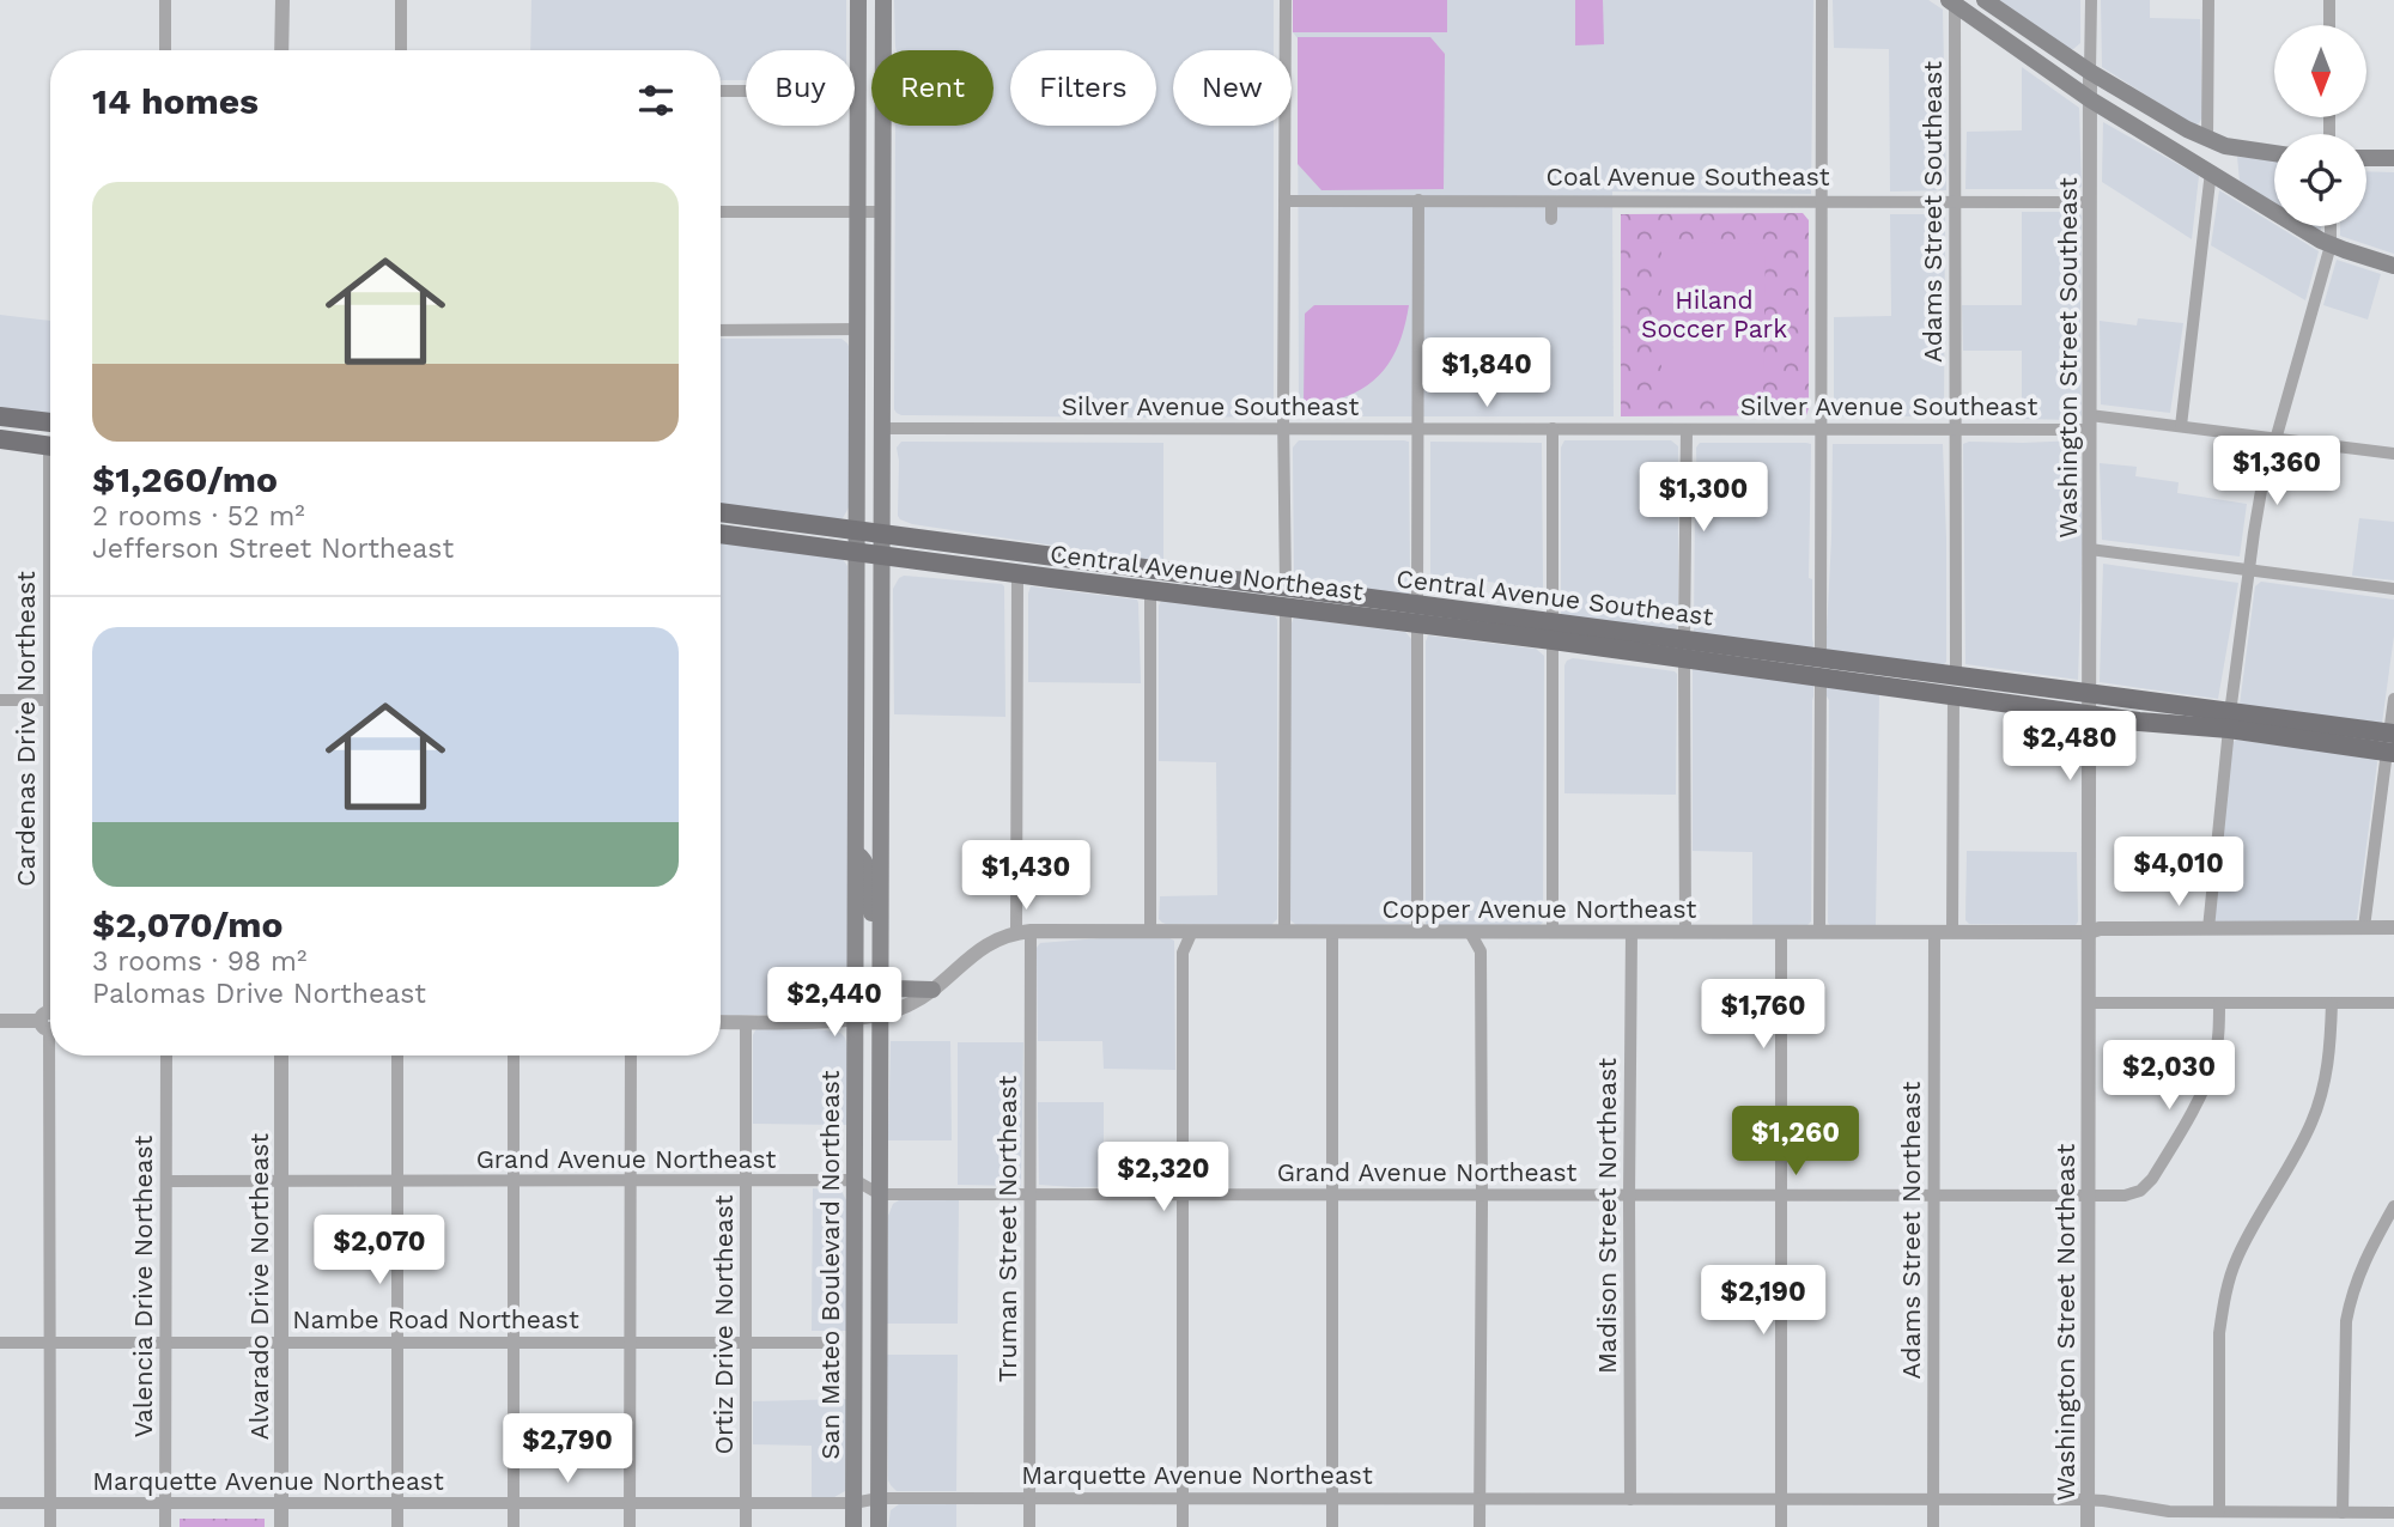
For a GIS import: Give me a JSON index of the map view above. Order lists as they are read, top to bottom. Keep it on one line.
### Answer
{"streets":{"main road":["Central Avenue Northeast","Central Avenue Southeast","San Mateo Boulevard Northeast"],"street":["Coal Avenue Southeast","Adams Street Southeast","Washington Street Southeast","Silver Avenue Southeast","Cardenas Drive Northeast","Copper Avenue Northeast","Grand Avenue Northeast","Madison Street Northeast","Truman Street Northeast","Adams Street Northeast","Valencia Drive Northeast","Alvarado Drive Northeast","Nambe Road Northeast","Washington Street Northeast","Ortiz Drive Northeast","Marquette Avenue Northeast"]},"crossings":[["Coal Avenue Southeast","Adams Street Southeast"],["Coal Avenue Southeast","Washington Street Southeast"],["Adams Street Southeast","Silver Avenue Southeast"],["Adams Street Southeast","Central Avenue Northeast"],["Washington Street Southeast","Silver Avenue Southeast"],["Washington Street Southeast","Central Avenue Northeast"],["Washington Street Southeast","Washington Street Northeast"],["Silver Avenue Southeast","San Mateo Boulevard Northeast"],["Central Avenue Northeast","Central Avenue Southeast"],["Central Avenue Northeast","Truman Street Northeast"],["Central Avenue Northeast","San Mateo Boulevard Northeast"],["Central Avenue Northeast","Washington Street Northeast"],["Central Avenue Southeast","San Mateo Boulevard Northeast"],["Cardenas Drive Northeast","Nambe Road Northeast"],["Cardenas Drive Northeast","Marquette Avenue Northeast"],["Copper Avenue Northeast","Madison Street Northeast"],["Copper Avenue Northeast","Truman Street Northeast"],["Copper Avenue Northeast","Adams Street Northeast"],["Copper Avenue Northeast","San Mateo Boulevard Northeast"],["Copper Avenue Northeast","Washington Street Northeast"],["Copper Avenue Northeast","Ortiz Drive Northeast"],["Grand Avenue Northeast","Madison Street Northeast"],["Grand Avenue Northeast","Truman Street Northeast"],["Grand Avenue Northeast","Adams Street Northeast"],["Grand Avenue Northeast","San Mateo Boulevard Northeast"],["Grand Avenue Northeast","Valencia Drive Northeast"],["Grand Avenue Northeast","Alvarado Drive Northeast"],["Grand Avenue Northeast","Washington Street Northeast"],["Grand Avenue Northeast","Ortiz Drive Northeast"],["Madison Street Northeast","Marquette Avenue Northeast"],["Truman Street Northeast","Marquette Avenue Northeast"],["Adams Street Northeast","Marquette Avenue Northeast"],["San Mateo Boulevard Northeast","Marquette Avenue Northeast"],["Valencia Drive Northeast","Nambe Road Northeast"],["Valencia Drive Northeast","Marquette Avenue Northeast"],["Alvarado Drive Northeast","Nambe Road Northeast"],["Alvarado Drive Northeast","Marquette Avenue Northeast"],["Nambe Road Northeast","Ortiz Drive Northeast"],["Washington Street Northeast","Marquette Avenue Northeast"],["Ortiz Drive Northeast","Marquette Avenue Northeast"]],"parks":["Hiland Soccer Park"],"north":"bottom","page":{"chip":["Buy","Rent","Filters","New"],"heading":"14 homes","list":[{"name":"$1,260/mo","note":"2 rooms · 52 m² · Jefferson Street Northeast"},{"name":"$2,070/mo","note":"3 rooms · 98 m² · Palomas Drive Northeast"}],"price":["$1,840","$1,360","$1,300","$2,480","$4,010","$1,430","$2,440","$1,760","$2,030","$1,260","$2,320","$2,070","$2,190","$2,790"]}}
